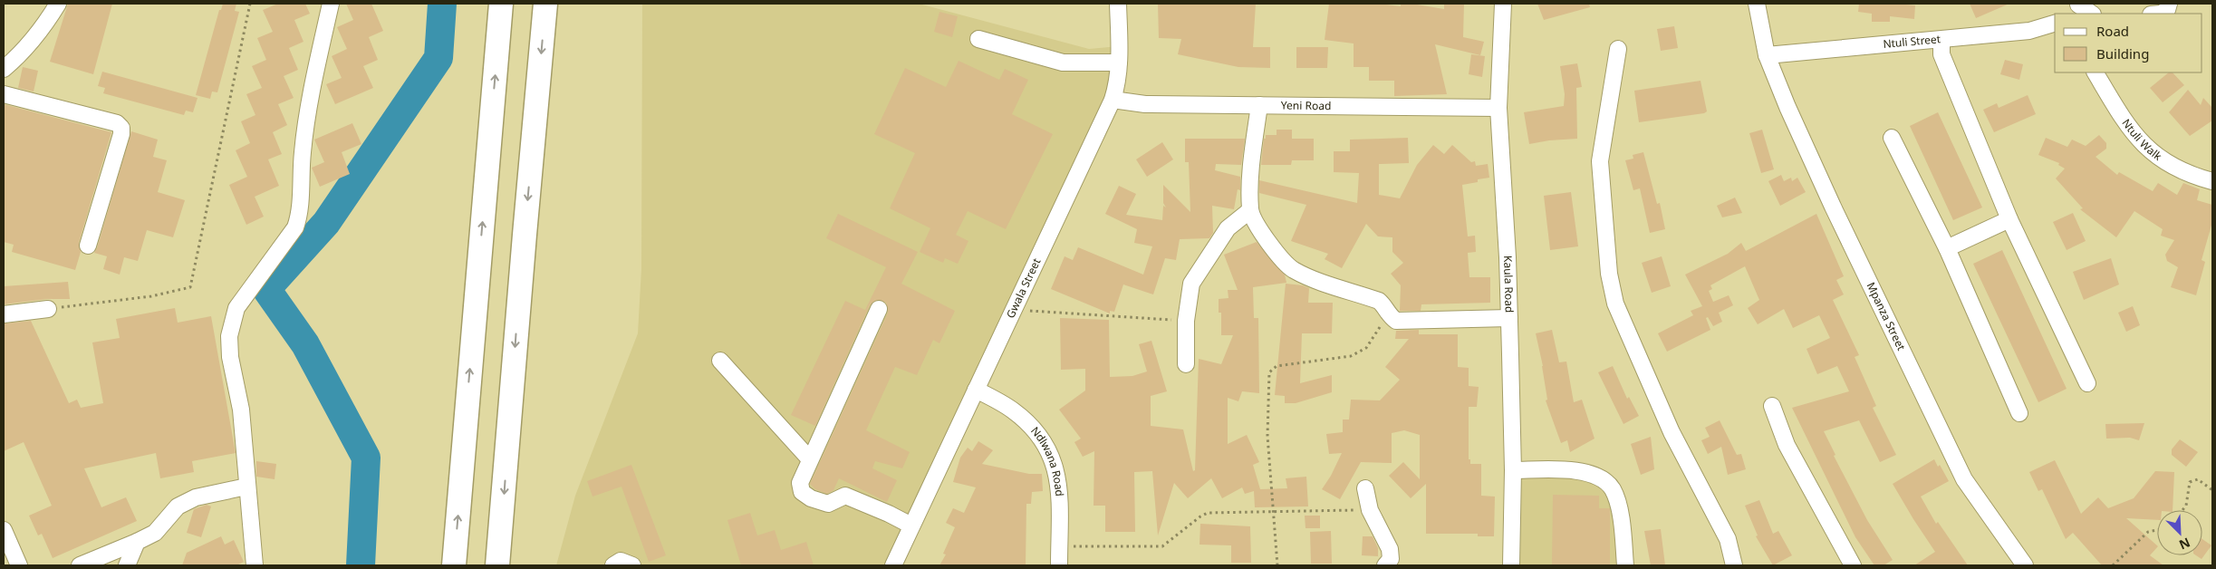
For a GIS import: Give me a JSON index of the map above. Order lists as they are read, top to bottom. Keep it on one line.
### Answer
{"streets":{"street":["Ntuli Street","Yeni Road","Ntuli Walk","Kaula Road","Gwala Street","Mpanza Street","Ndlwana Road"]},"crossings":[["Ntuli Street","Mpanza Street"],["Yeni Road","Kaula Road"],["Yeni Road","Gwala Street"],["Gwala Street","Ndlwana Road"]],"legend":["Road","Building"],"north":"bottom right"}
